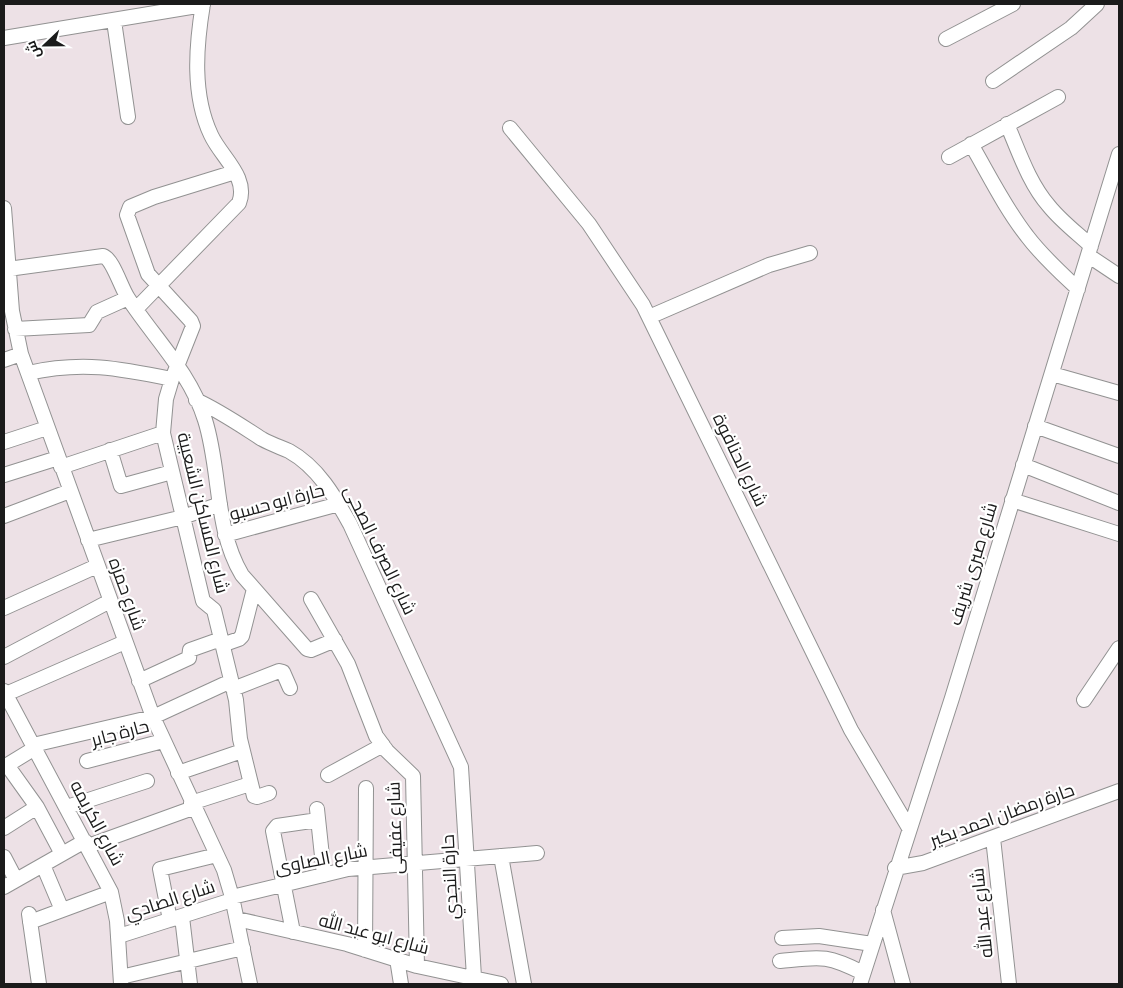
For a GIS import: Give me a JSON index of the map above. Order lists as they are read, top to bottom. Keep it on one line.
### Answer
{"streets":{"street":["شارع الحنافوة","حارة ابو حسبو","شارع المساكن الشعبية","شارع الصرف الصحى","شارع صبرى شريف","شارع حمزه","حارة جابر","حارة رمضان احمد بكير","شارع الكريمه","شارع عفيفى","شارع الصاوى","حارة النجدي","شارع الصادي","شارع عبد الله","شارع ابو عبد الله"]},"crossings":[["شارع الحنافوة","شارع صبرى شريف"],["حارة ابو حسبو","شارع الصرف الصحى"],["شارع الصرف الصحى","حارة النجدي"],["شارع صبرى شريف","حارة رمضان احمد بكير"],["شارع حمزه","حارة جابر"],["شارع حمزه","شارع الصاوى"],["شارع حمزه","شارع الصادي"],["شارع حمزه","شارع ابو عبد الله"],["حارة رمضان احمد بكير","شارع عبد الله"],["شارع الكريمه","شارع الصادي"],["شارع عفيفى","شارع الصاوى"],["شارع عفيفى","شارع ابو عبد الله"],["شارع الصاوى","حارة النجدي"],["شارع الصاوى","شارع الصادي"],["حارة النجدي","شارع ابو عبد الله"]],"north":"left"}
